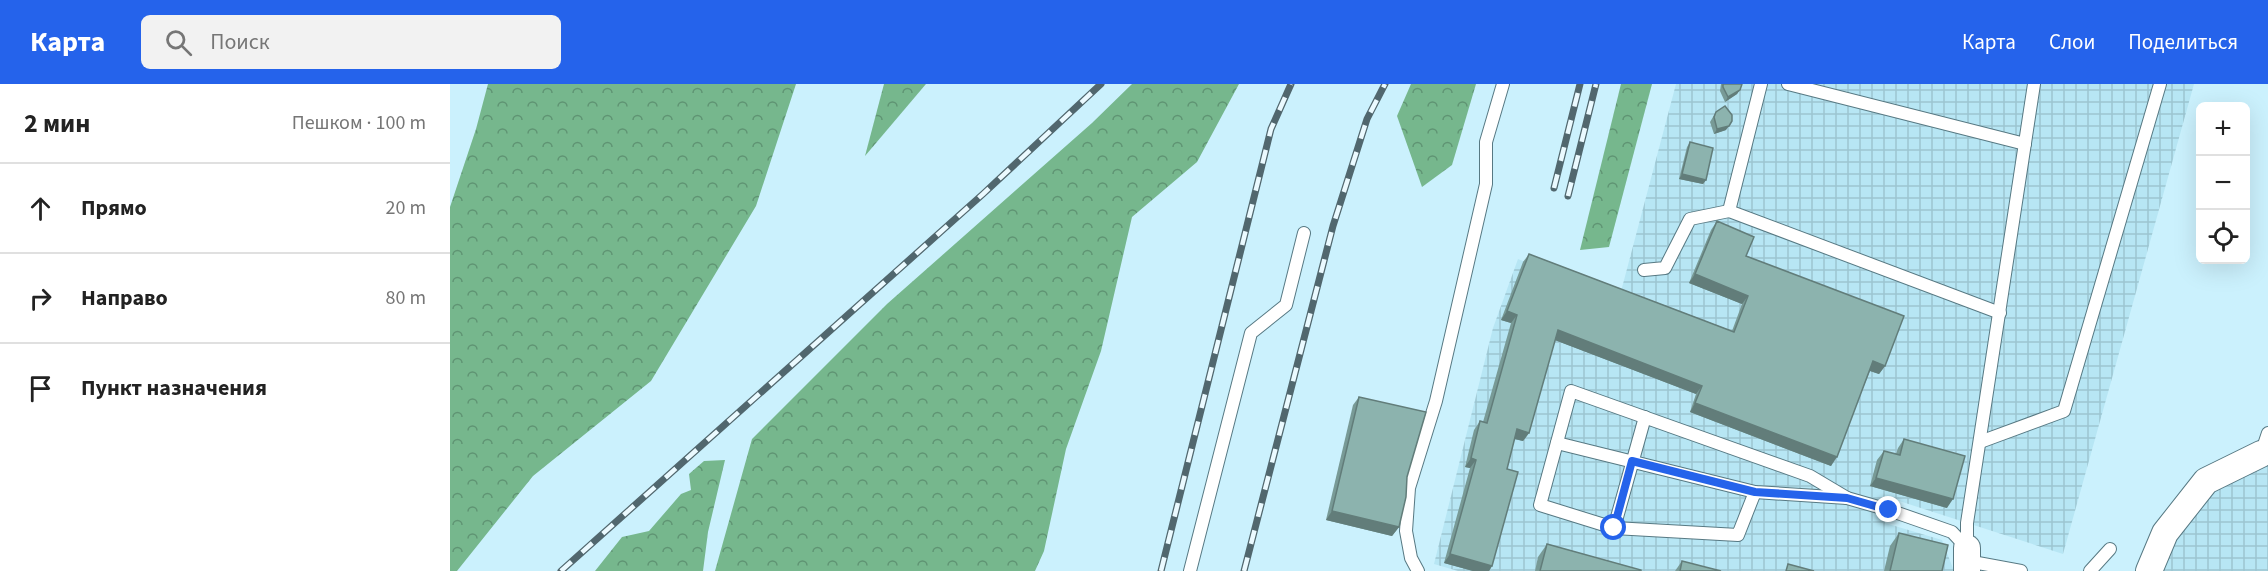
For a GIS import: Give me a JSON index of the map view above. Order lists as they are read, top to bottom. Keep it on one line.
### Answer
{"page":{"header":"Карта","search":"Поиск","nav":["Карта","Слои","Поделиться"],"heading":["2 мин","Пешком · 100 m"],"map_buttons":["+","−"],"list":[["Прямо","20 m"],["Направо","80 m"],"Пункт назначения"]}}
